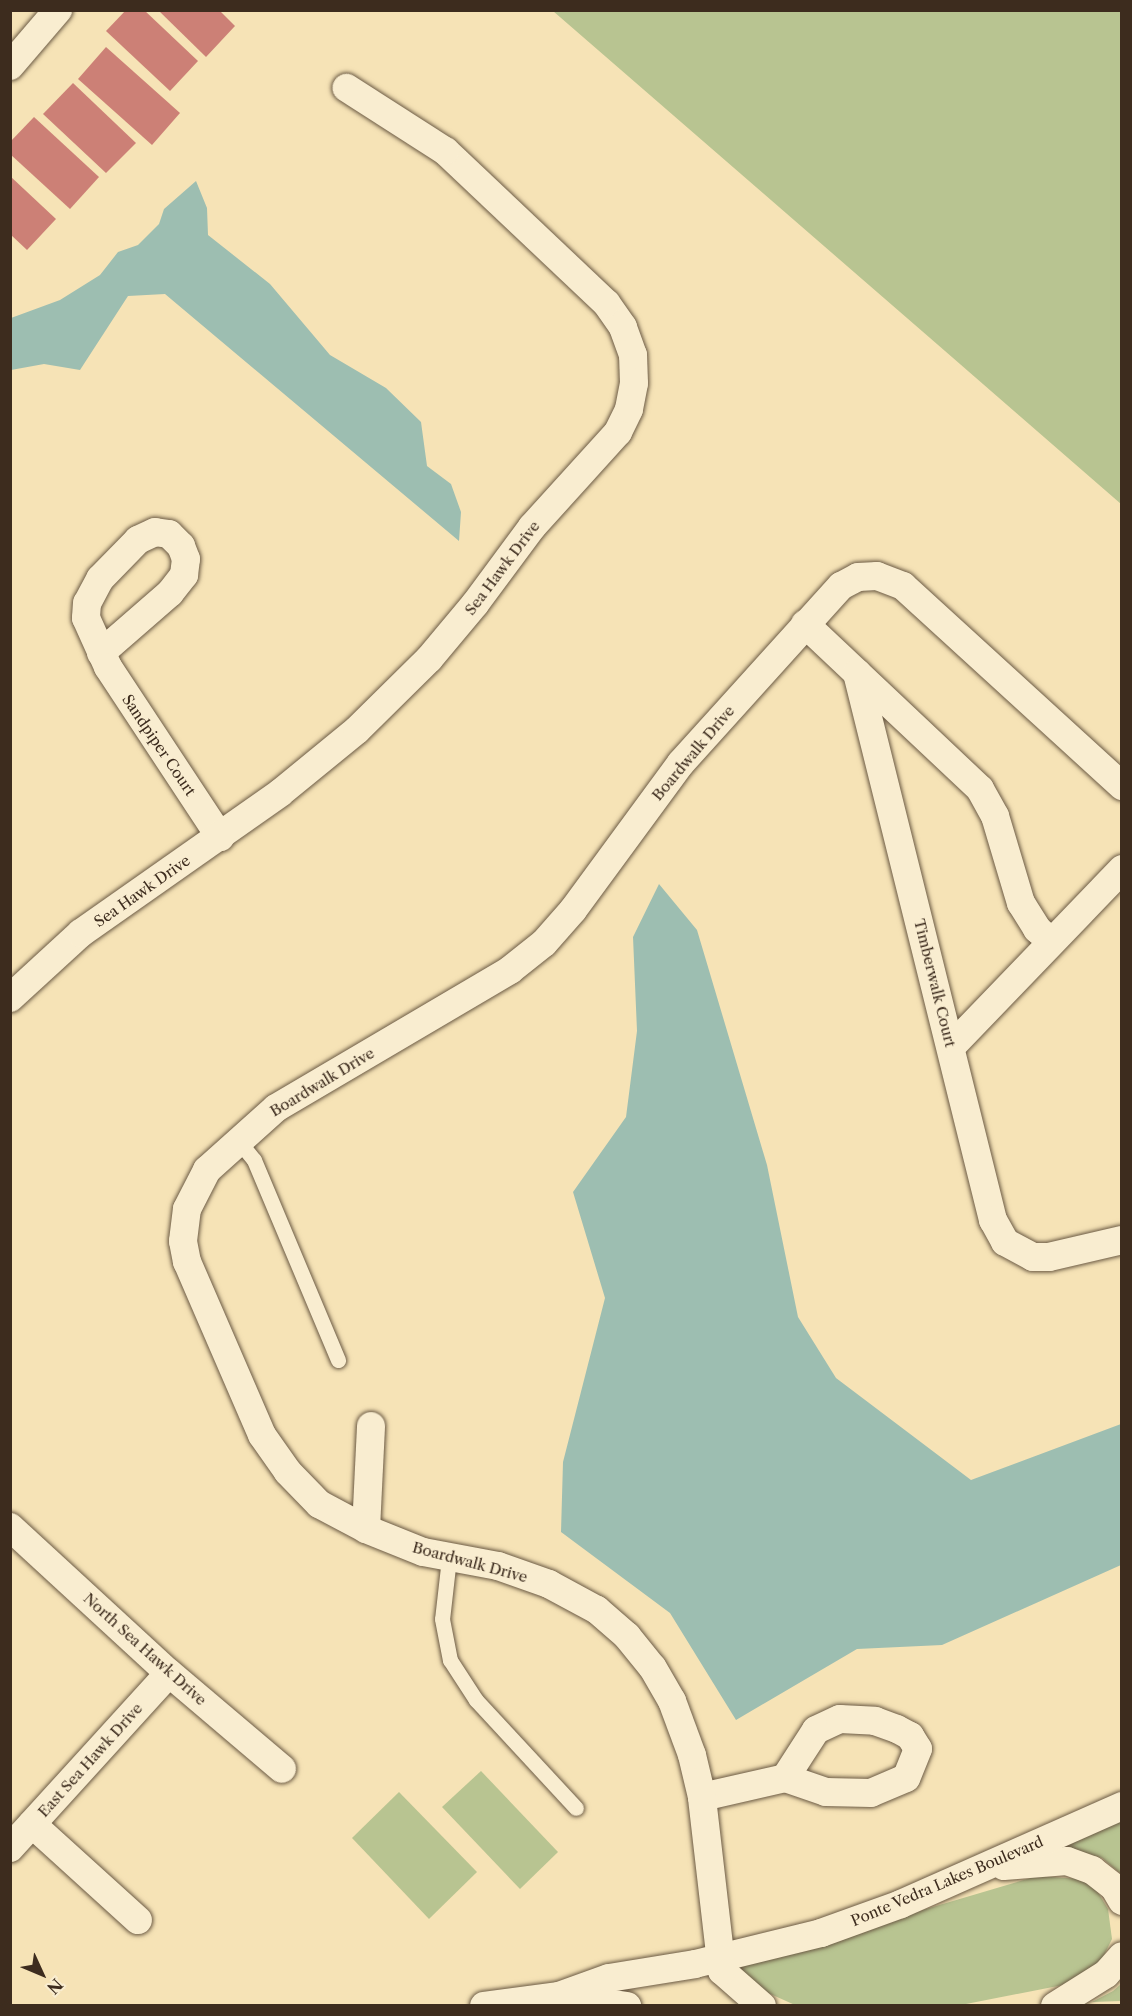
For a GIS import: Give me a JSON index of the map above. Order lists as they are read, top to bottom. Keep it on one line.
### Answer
{"streets":{"street":["Sea Hawk Drive","Sandpiper Court","Boardwalk Drive","Timberwalk Court","North Sea Hawk Drive","East Sea Hawk Drive","Ponte Vedra Lakes Boulevard"]},"crossings":[["Sea Hawk Drive","Sandpiper Court"],["Boardwalk Drive","Ponte Vedra Lakes Boulevard"],["North Sea Hawk Drive","East Sea Hawk Drive"]],"north":"bottom right"}
